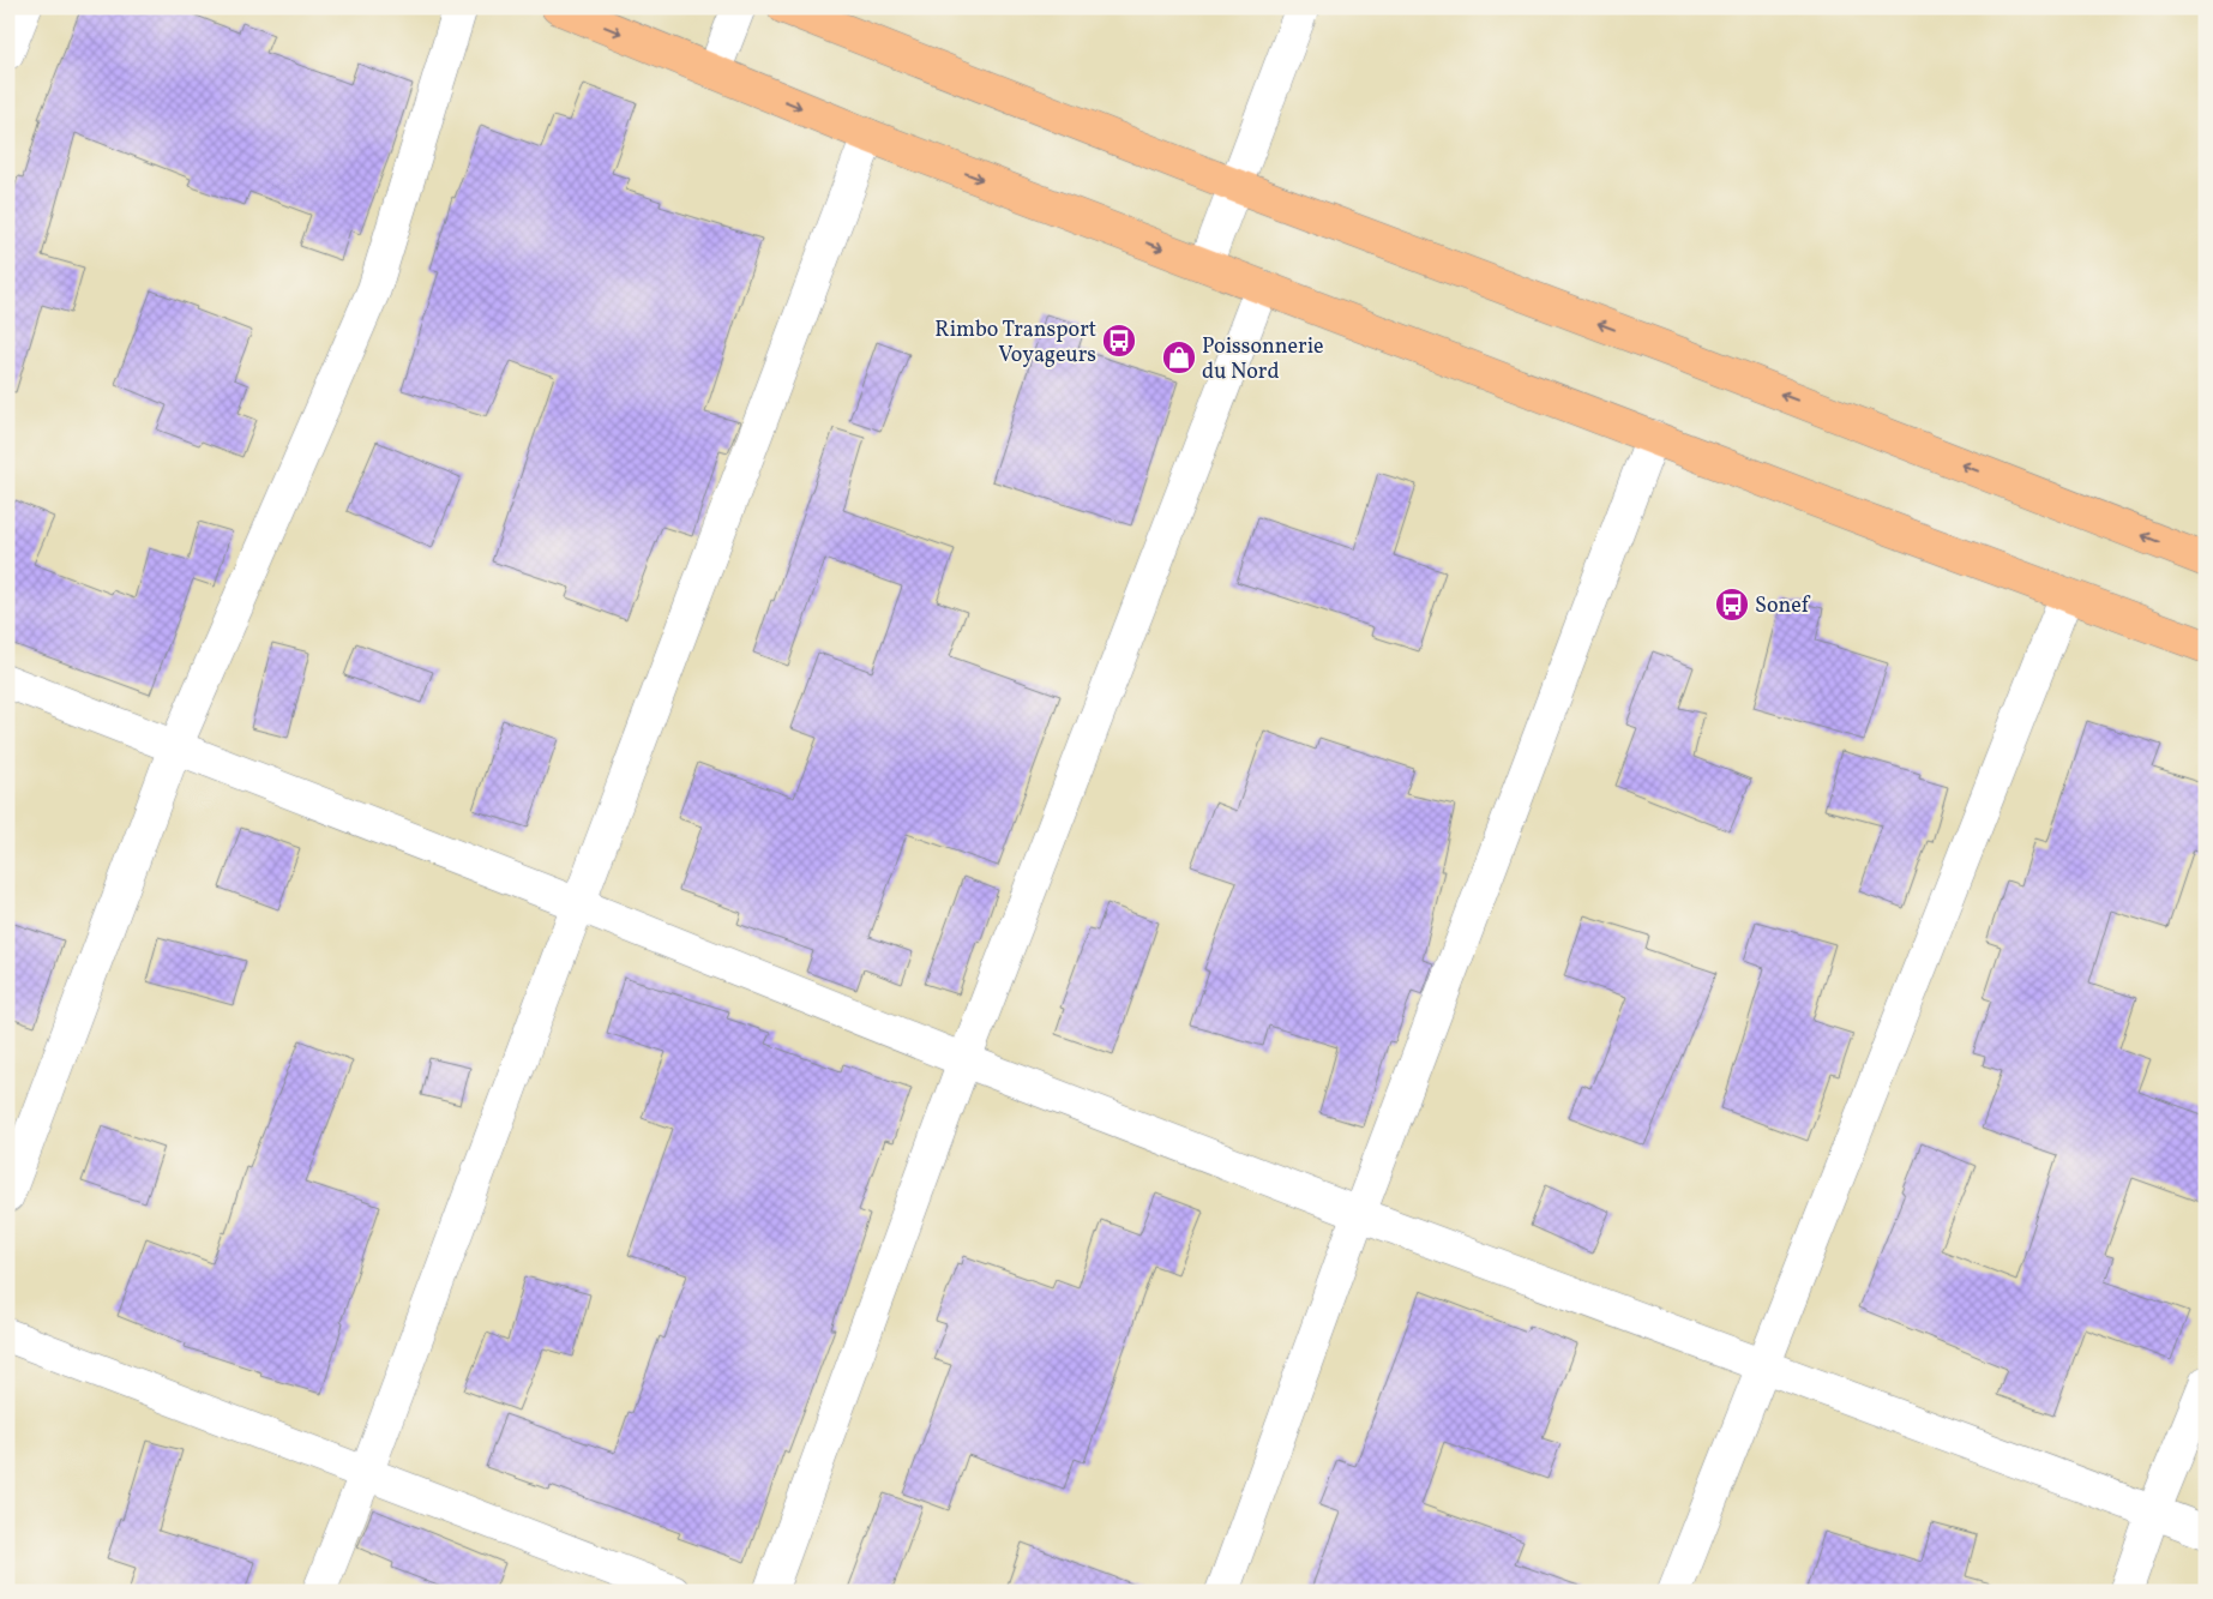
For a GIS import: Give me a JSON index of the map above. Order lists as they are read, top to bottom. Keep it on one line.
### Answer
{"places":{"bus stop":["Rimbo Transport Voyageurs","Sonef"],"shop":["Poissonnerie du Nord"]}}
